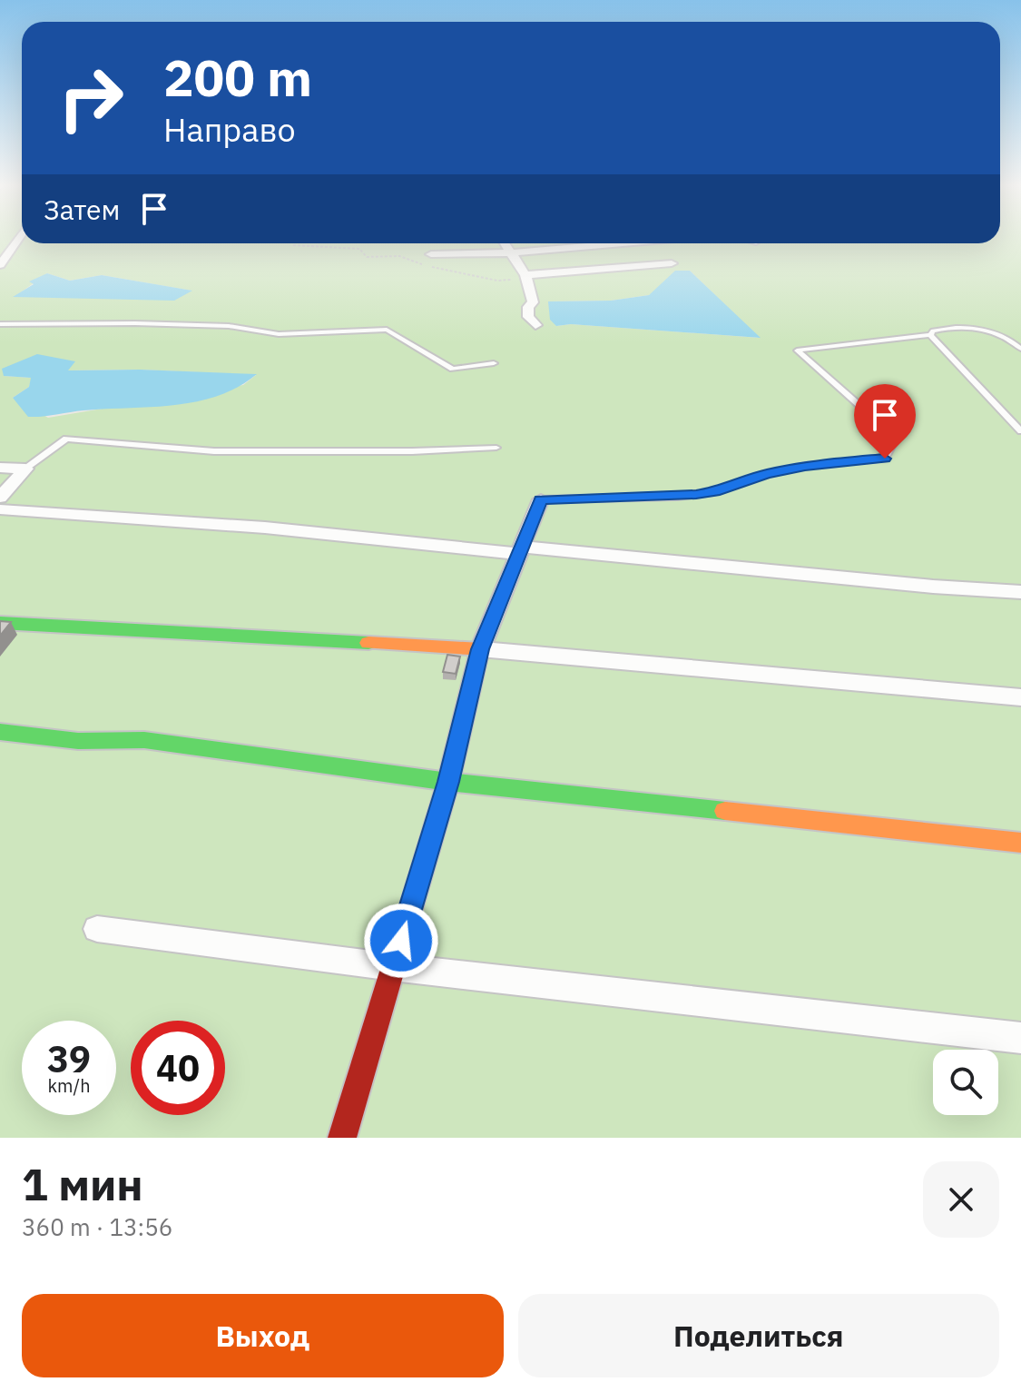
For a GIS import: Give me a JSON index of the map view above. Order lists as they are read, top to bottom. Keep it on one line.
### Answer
{"page":{"turn":["200 m","Направо"],"then":"Затем","speed":"39 km/h","limit":"40","heading":["1 мин","360 m · 13:56"],"buttons":["Выход","Поделиться"]}}
